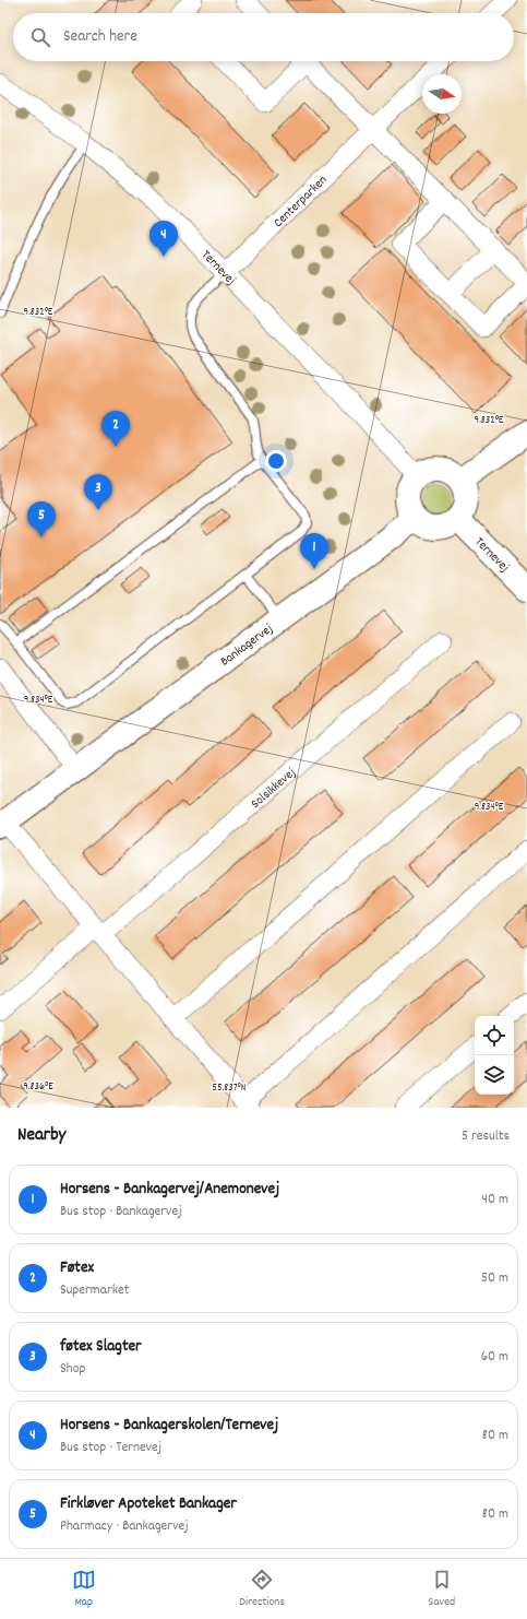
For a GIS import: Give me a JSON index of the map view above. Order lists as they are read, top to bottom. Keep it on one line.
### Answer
{"streets":{"street":["Centerparken","Ternevej","Bankagervej","Solsikkevej"]},"crossings":[["Centerparken","Ternevej"],["Ternevej","Bankagervej"]],"north":"right","page":{"search":"Search here","pins":["4","2","3","5","1"],"heading":["Nearby","5 results"],"list":[{"mark":"1","name":"Horsens - Bankagervej/Anemonevej","note":"Bus stop · Bankagervej","value":"40 m"},{"mark":"2","name":"Føtex","note":"Supermarket","value":"50 m"},{"mark":"3","name":"føtex Slagter","note":"Shop","value":"60 m"},{"mark":"4","name":"Horsens - Bankagerskolen/Ternevej","note":"Bus stop · Ternevej","value":"80 m"},{"mark":"5","name":"Firkløver Apoteket Bankager","note":"Pharmacy · Bankagervej","value":"80 m"}],"nav":["Map","Directions","Saved"]},"coordinates":["9.832°E","9.834°E","9.836°E","55.837°N"]}
